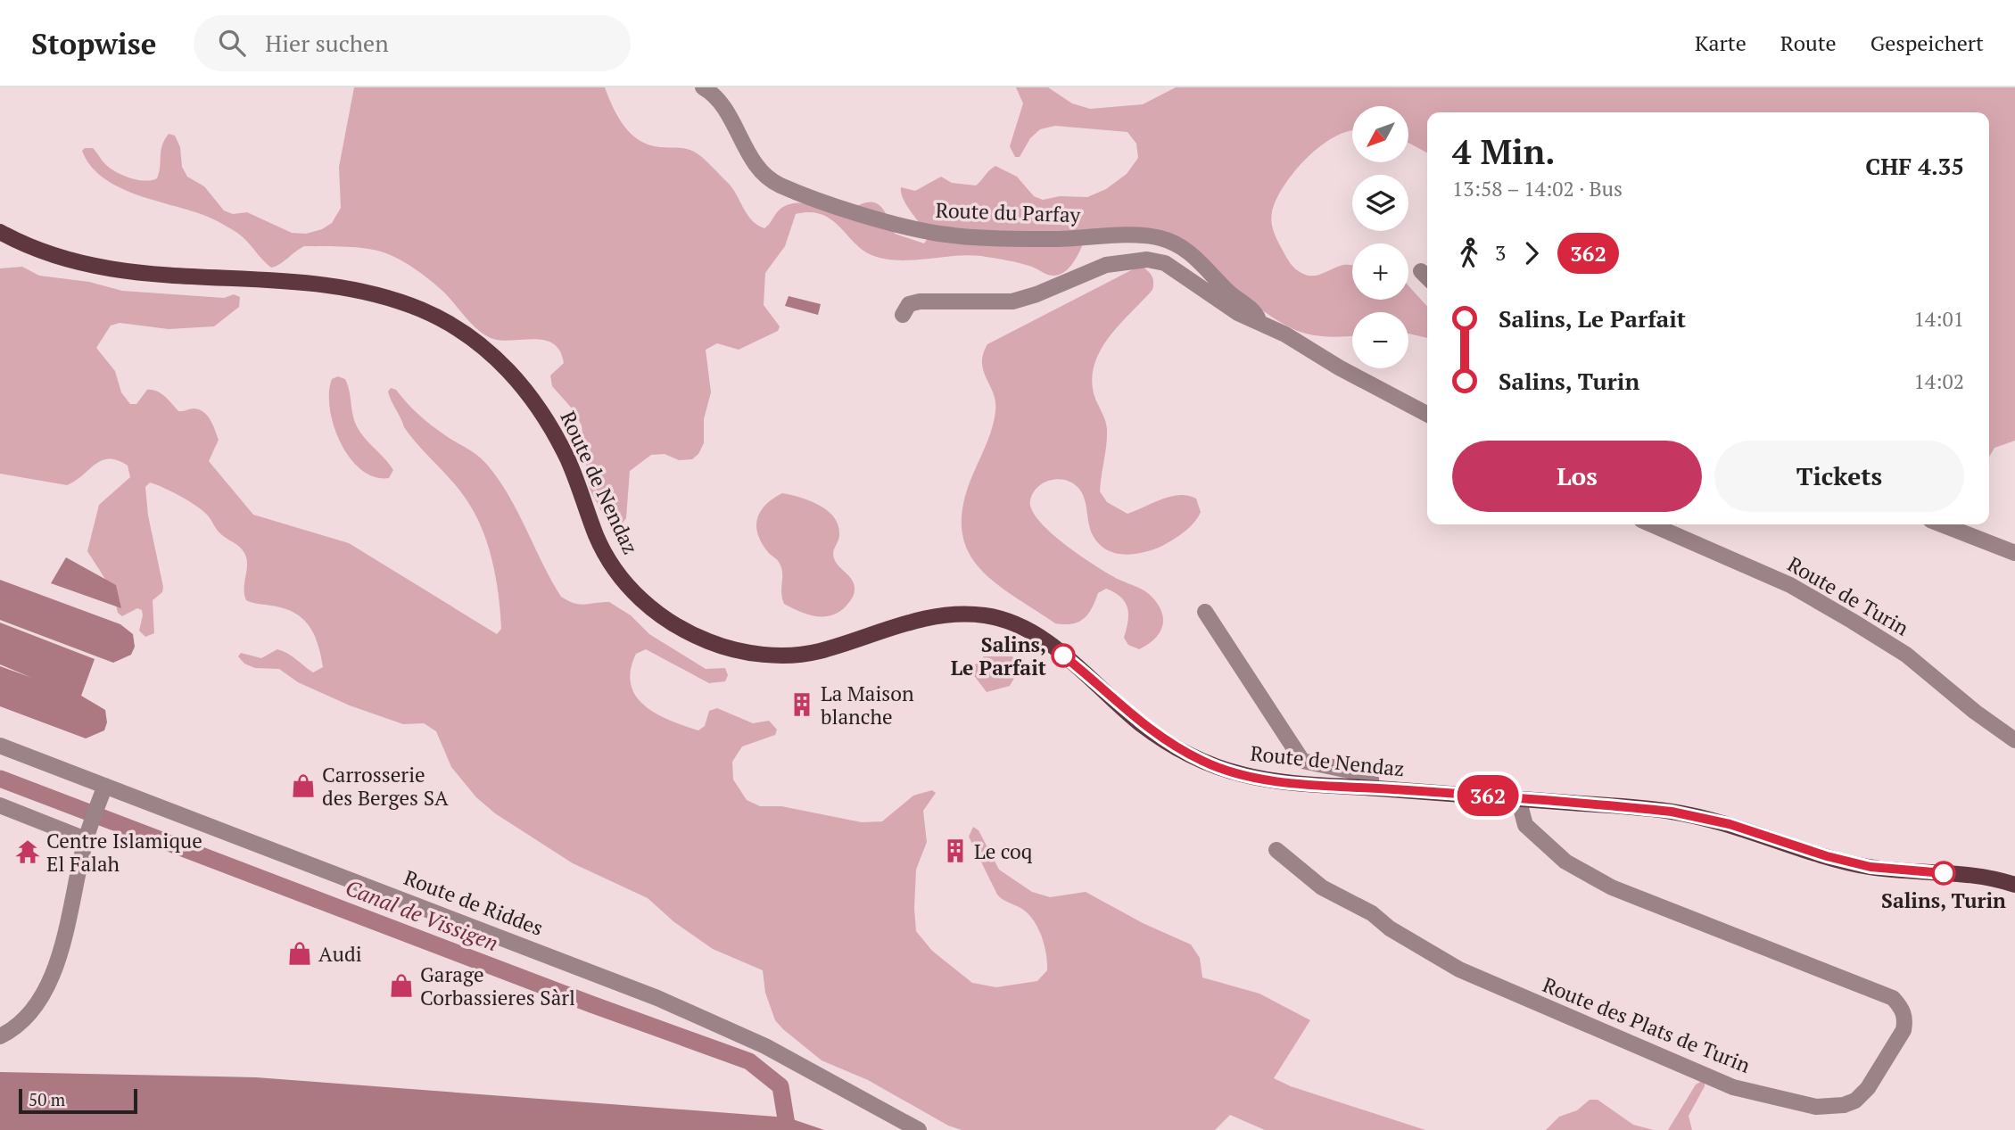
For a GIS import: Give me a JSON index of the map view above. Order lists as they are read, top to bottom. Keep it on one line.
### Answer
{"streets":{"main road":["Route de Nendaz"],"street":["Route du Parfay","Route de Turin","Route de Riddes","Route des Plats de Turin"]},"crossings":[["Route de Nendaz","Route des Plats de Turin"]],"water":["Canal de Vissigen"],"places":{"other":["Salins, Le Parfait","Salins, Turin"],"building":["La Maison blanche","Le coq"],"shop":["Carrosserie des Berges SA","Audi","Garage Corbassieres Sàrl"],"temple":["Centre Islamique El Falah"]},"lines":["bus line 362"],"scale_bar":"50 m","north":"bottom left","page":{"header":"Stopwise","search":"Hier suchen","nav":["Karte","Route","Gespeichert"],"on_map":"362","map_buttons":["+","−"],"heading":["4 Min.","13:58 – 14:02 · Bus","CHF 4.35"],"legs":["3","362"],"list":[{"name":"Salins, Le Parfait","value":"14:01"},{"name":"Salins, Turin","value":"14:02"}],"buttons":["Los","Tickets"],"scale":"50 m"}}
